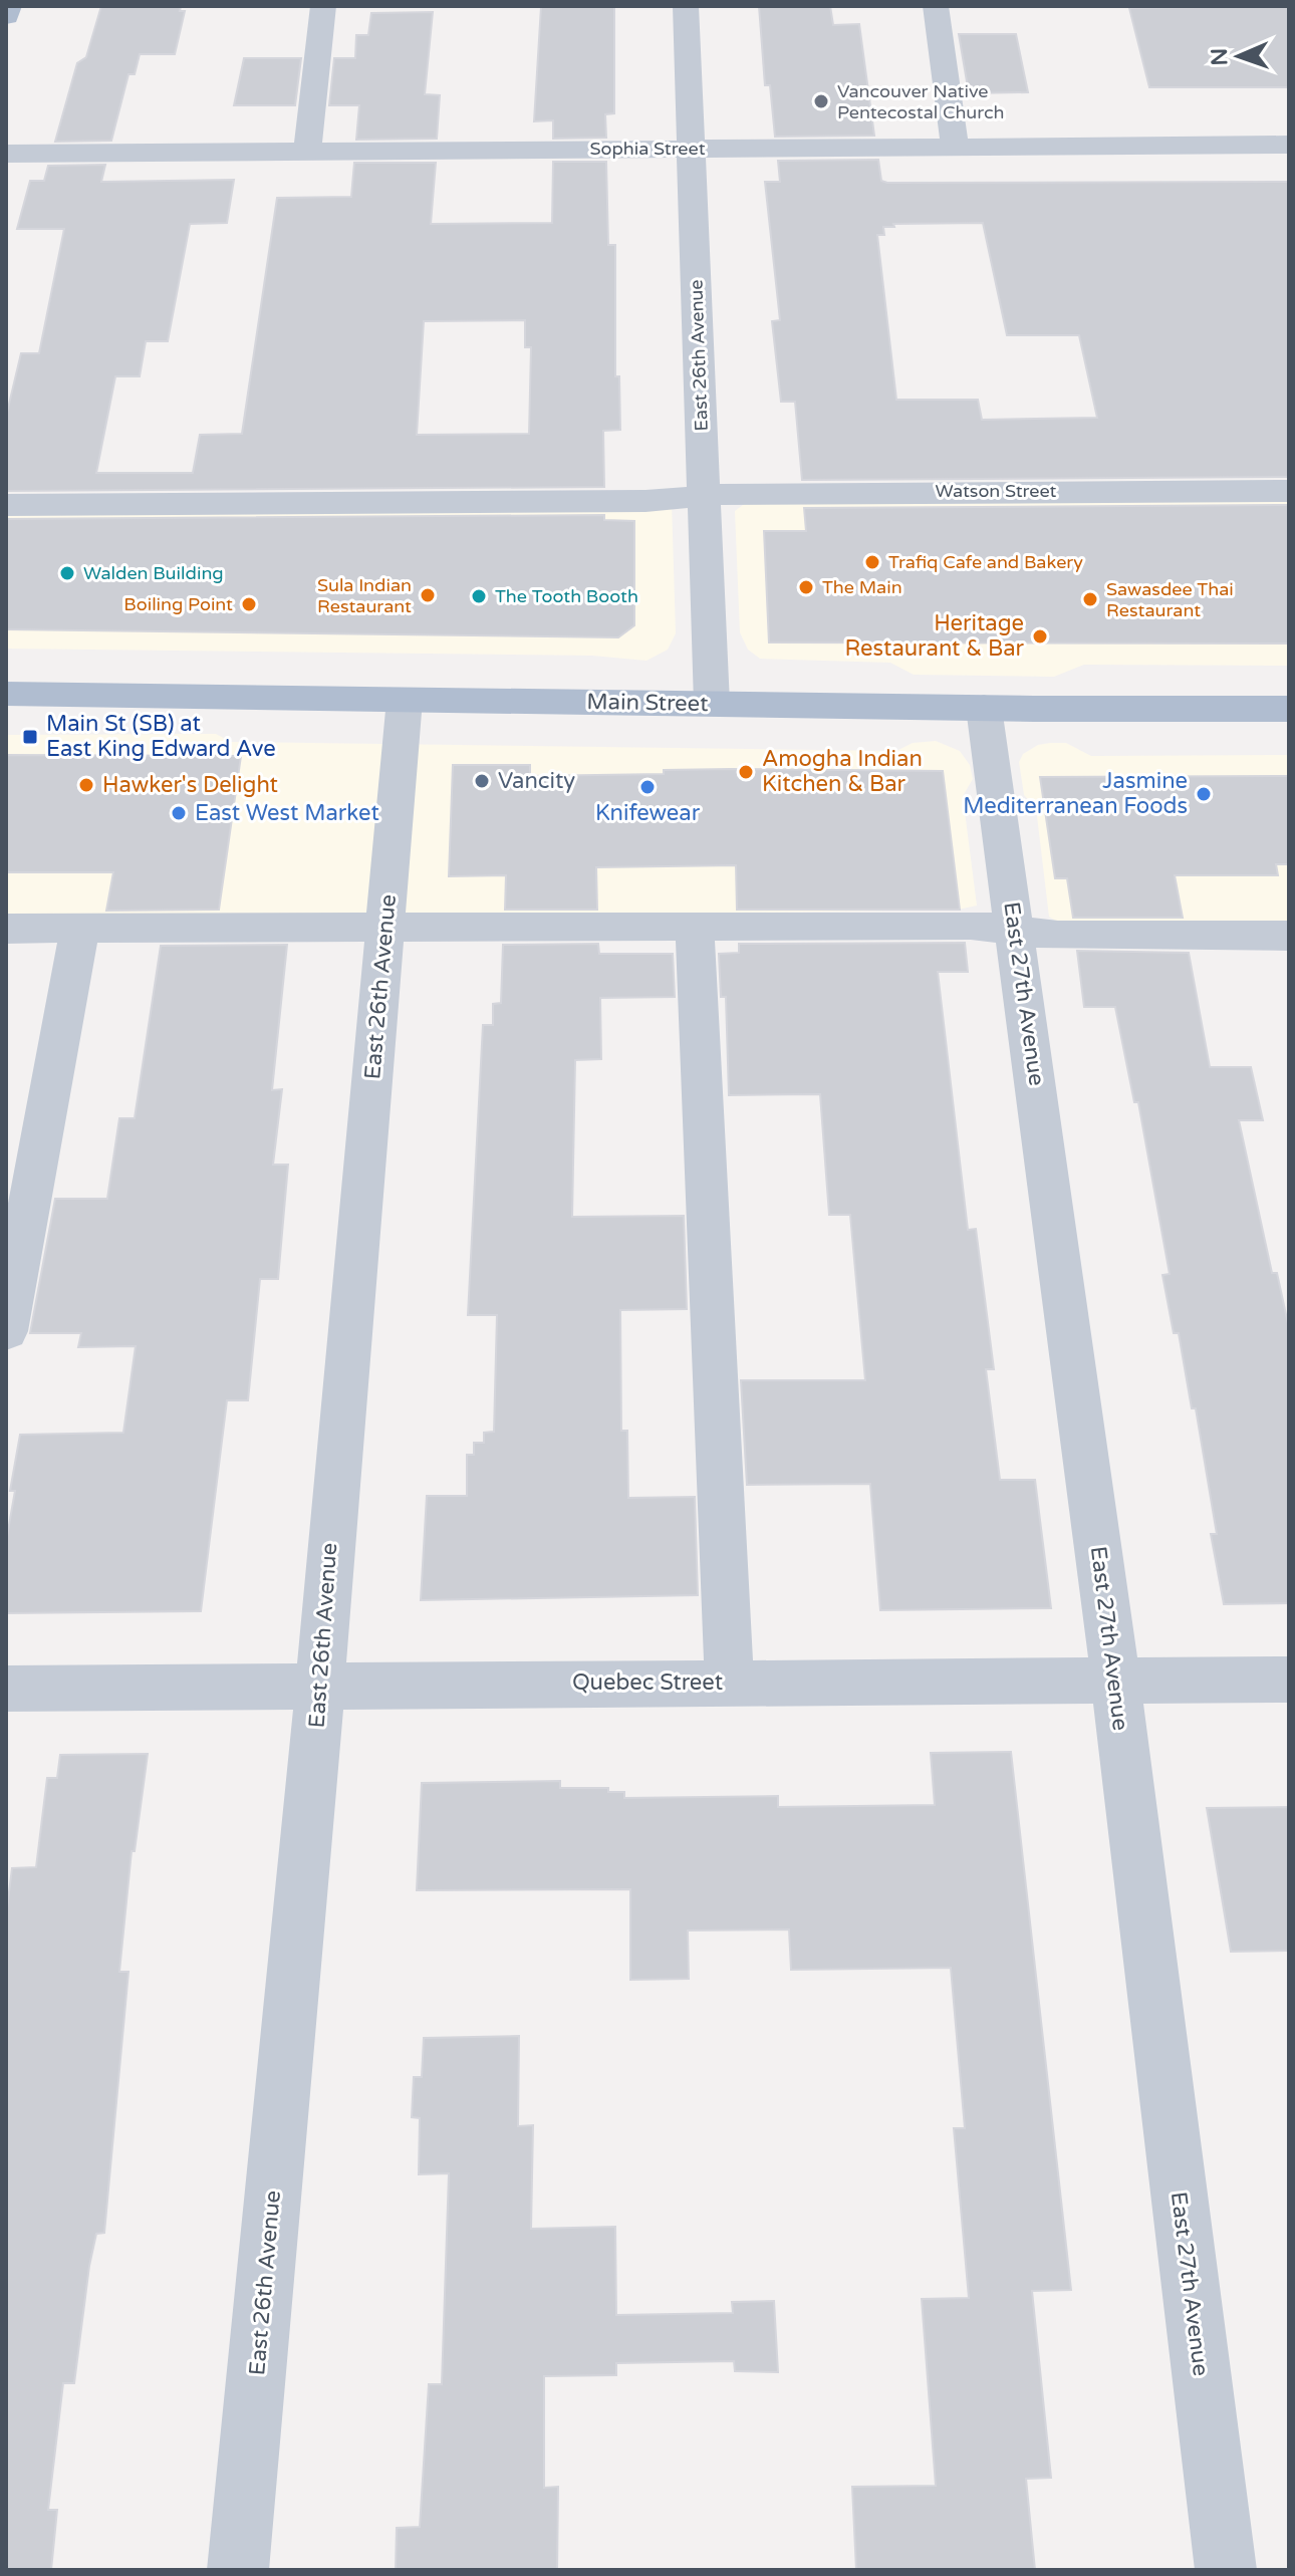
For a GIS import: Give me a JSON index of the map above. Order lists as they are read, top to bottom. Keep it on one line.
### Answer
{"streets":{"main road":["Main Street"],"street":["Sophia Street","East 26th Avenue","Watson Street","East 27th Avenue","Quebec Street"]},"crossings":[["Sophia Street","East 26th Avenue"],["East 26th Avenue","Watson Street"],["East 26th Avenue","Main Street"],["East 26th Avenue","Quebec Street"],["Main Street","East 27th Avenue"],["East 27th Avenue","Quebec Street"]],"places":{"other":["Vancouver Native Pentecostal Church","Trafiq Cafe and Bakery","Walden Building","The Main","Sula Indian Restaurant","The Tooth Booth","Sawasdee Thai Restaurant","Boiling Point","Heritage Restaurant & Bar","Amogha Indian Kitchen & Bar","Vancity","Hawker's Delight","Knifewear","Jasmine Mediterranean Foods","East West Market"],"transit":["Main St (SB) at East King Edward Ave"]},"north":"left"}
